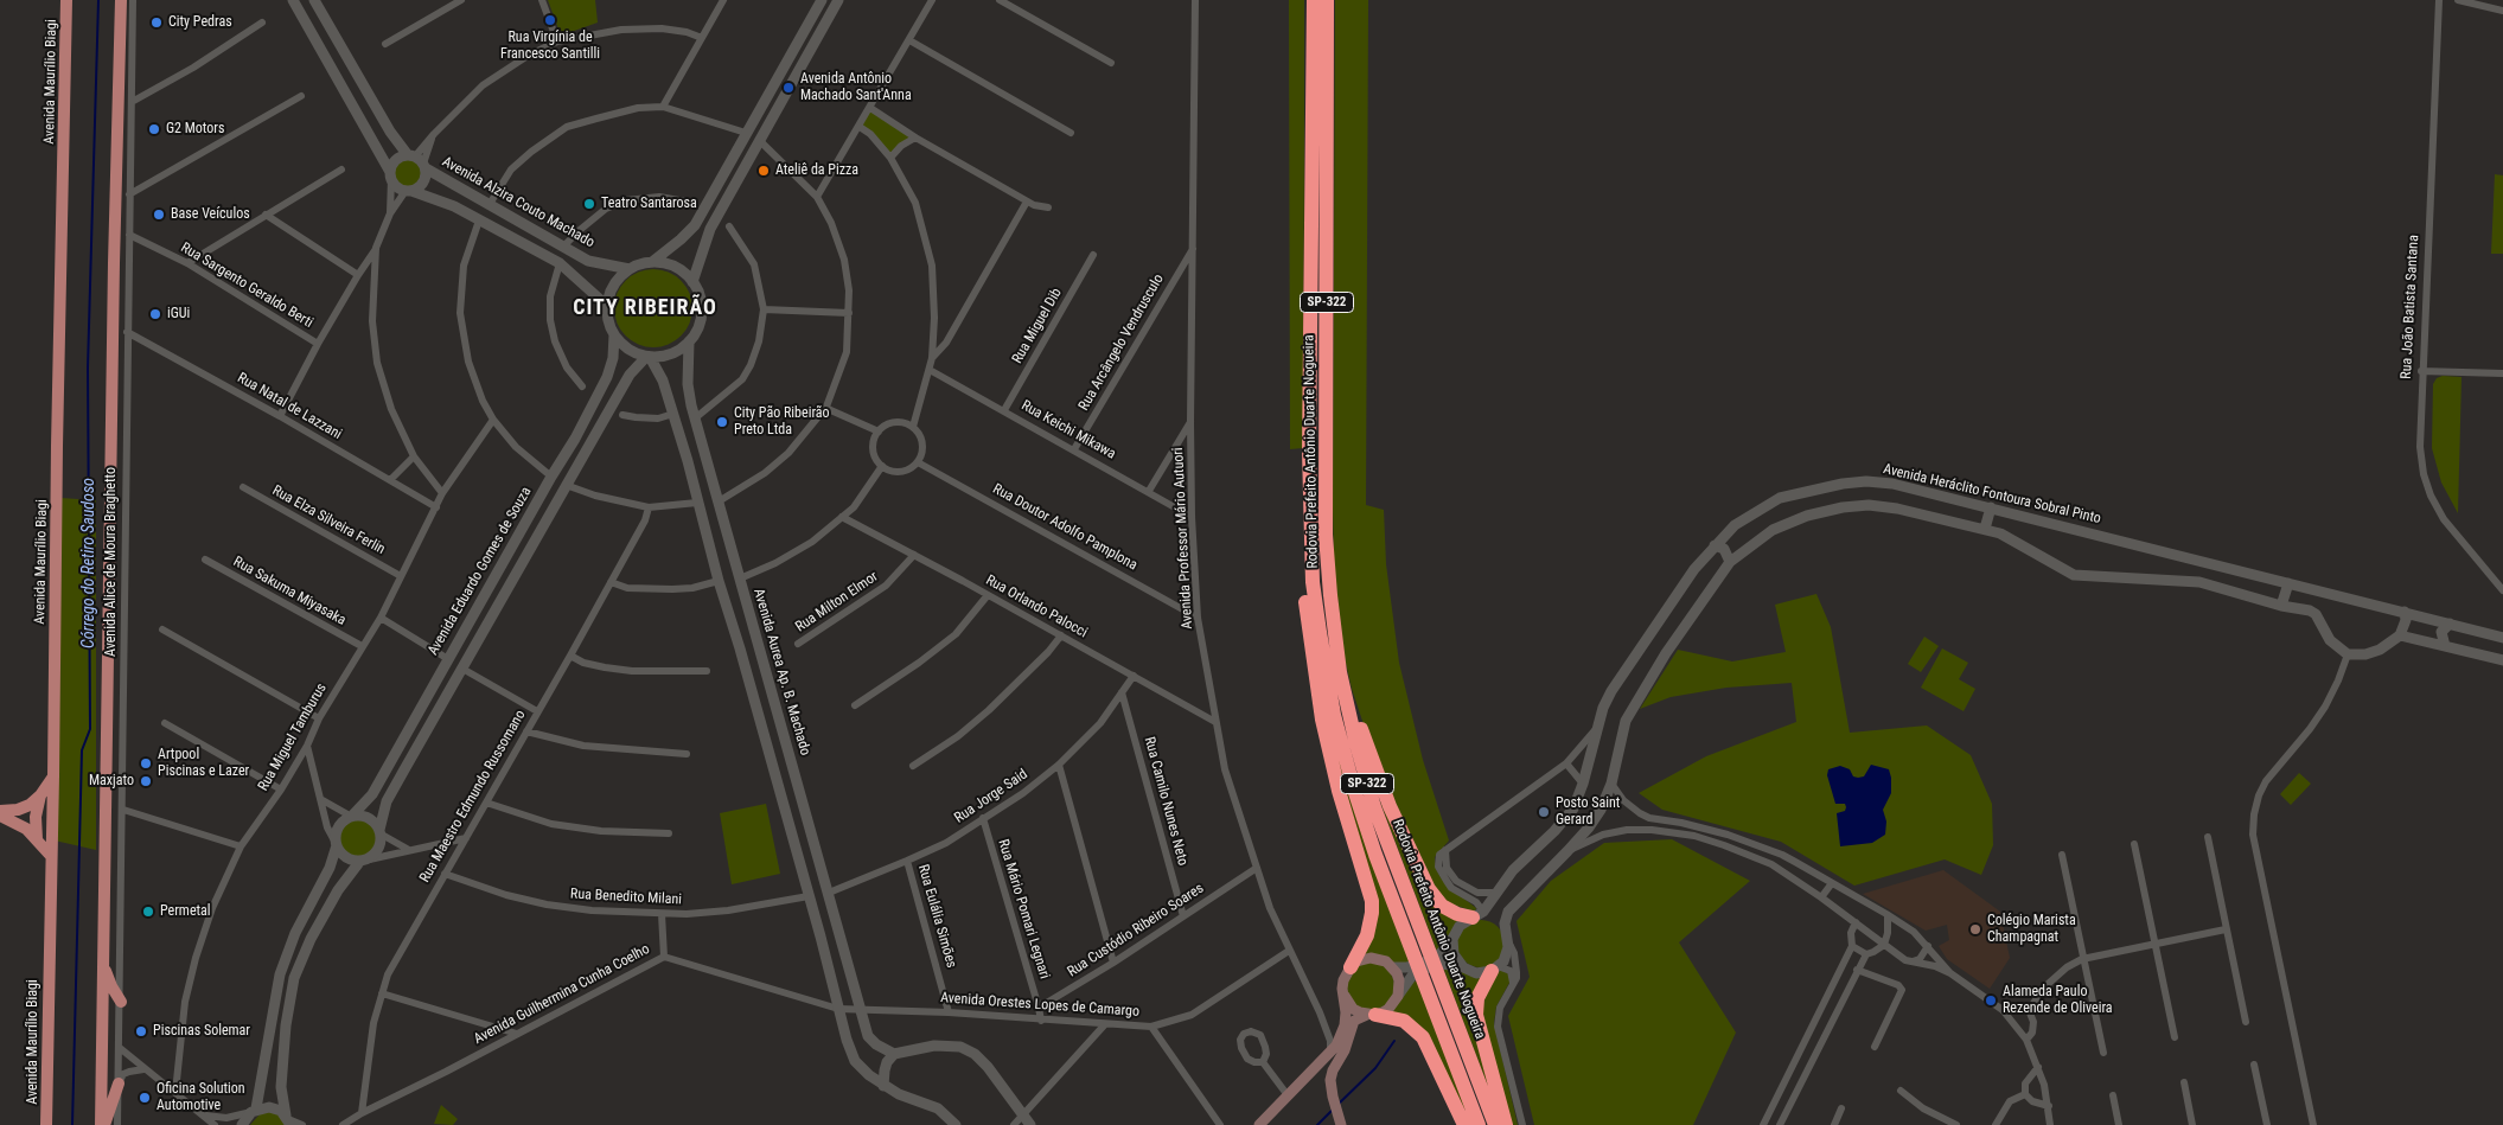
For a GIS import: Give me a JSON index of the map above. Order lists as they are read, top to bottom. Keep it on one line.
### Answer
{"streets":{"highway":["SP-322","Rodovia Prefeito Antônio Duarte Nogueira"],"main road":["Avenida Maurílio Biagi"],"street":["Avenida Alzira Couto Machado","Rua Sargento Geraldo Berti","Rua João Batista Santana","Rua Miguel Dib","Rua Arcângelo Vendrusculo","Rua Natal de Lazzani","Rua Keichi Mikawa","Avenida Heráclito Fontoura Sobral Pinto","Rua Elza Silveira Ferlin","Rua Doutor Adolfo Pamplona","Avenida Professor Mário Autuori","Avenida Alice de Moura Braghetto","Avenida Eduardo Gomes de Souza","Rua Sakuma Miyasaka","Rua Milton Elmor","Rua Orlando Palocci","Avenida Aurea Ap. B. Machado","Rua Miguel Tamburus","Rua Maestro Edmundo Russomano","Rua Jorge Said","Rua Camilo Nunes Neto","Rua Benedito Milani","Rua Mário Pomari Legnari","Rua Eulália Simões","Rua Custódio Ribeiro Soares","Avenida Guilhermina Cunha Coelho","Avenida Orestes Lopes de Camargo"]},"crossings":[["Avenida Alzira Couto Machado","Avenida Eduardo Gomes de Souza"],["Avenida Alzira Couto Machado","Avenida Aurea Ap. B. Machado"],["Rua Sargento Geraldo Berti","Avenida Alice de Moura Braghetto"],["Rua Miguel Dib","Rua Keichi Mikawa"],["Rua Arcângelo Vendrusculo","Rua Keichi Mikawa"],["Rua Arcângelo Vendrusculo","Avenida Professor Mário Autuori"],["Rua Natal de Lazzani","Avenida Alice de Moura Braghetto"],["Rua Natal de Lazzani","Rua Miguel Tamburus"],["Rua Keichi Mikawa","Avenida Professor Mário Autuori"],["Rua Elza Silveira Ferlin","Rua Miguel Tamburus"],["Rua Doutor Adolfo Pamplona","Avenida Professor Mário Autuori"],["Avenida Professor Mário Autuori","Rua Orlando Palocci"],["Avenida Professor Mário Autuori","Rua Custódio Ribeiro Soares"],["Avenida Professor Mário Autuori","Avenida Orestes Lopes de Camargo"],["Avenida Eduardo Gomes de Souza","Avenida Aurea Ap. B. Machado"],["Rua Sakuma Miyasaka","Rua Miguel Tamburus"],["Rua Milton Elmor","Rua Orlando Palocci"],["Rua Orlando Palocci","Rua Jorge Said"],["Avenida Aurea Ap. B. Machado","Rua Jorge Said"],["Avenida Aurea Ap. B. Machado","Avenida Orestes Lopes de Camargo"],["Rua Maestro Edmundo Russomano","Rua Benedito Milani"],["Rua Maestro Edmundo Russomano","Avenida Guilhermina Cunha Coelho"],["Rua Jorge Said","Rua Camilo Nunes Neto"],["Rua Jorge Said","Rua Mário Pomari Legnari"],["Rua Jorge Said","Rua Eulália Simões"],["Rua Camilo Nunes Neto","Rua Custódio Ribeiro Soares"],["Rua Mário Pomari Legnari","Rua Custódio Ribeiro Soares"],["Rua Eulália Simões","Avenida Orestes Lopes de Camargo"],["Avenida Guilhermina Cunha Coelho","Avenida Orestes Lopes de Camargo"]],"districts":["CITY RIBEIRÃO"],"water":["Córrego do Retiro Saudoso"],"places":["Rua Virgínia de Francesco Santilli","City Pedras","Avenida Antônio Machado Sant'Anna","G2 Motors","Ateliê da Pizza","Teatro Santarosa","Base Veículos","iGUi","City Pão Ribeirão Preto Ltda","Artpool Piscinas e Lazer","Maxjato","Posto Saint Gerard","Permetal","Colégio Marista Champagnat","Alameda Paulo Rezende de Oliveira","Piscinas Solemar","Oficina Solution Automotive"]}
